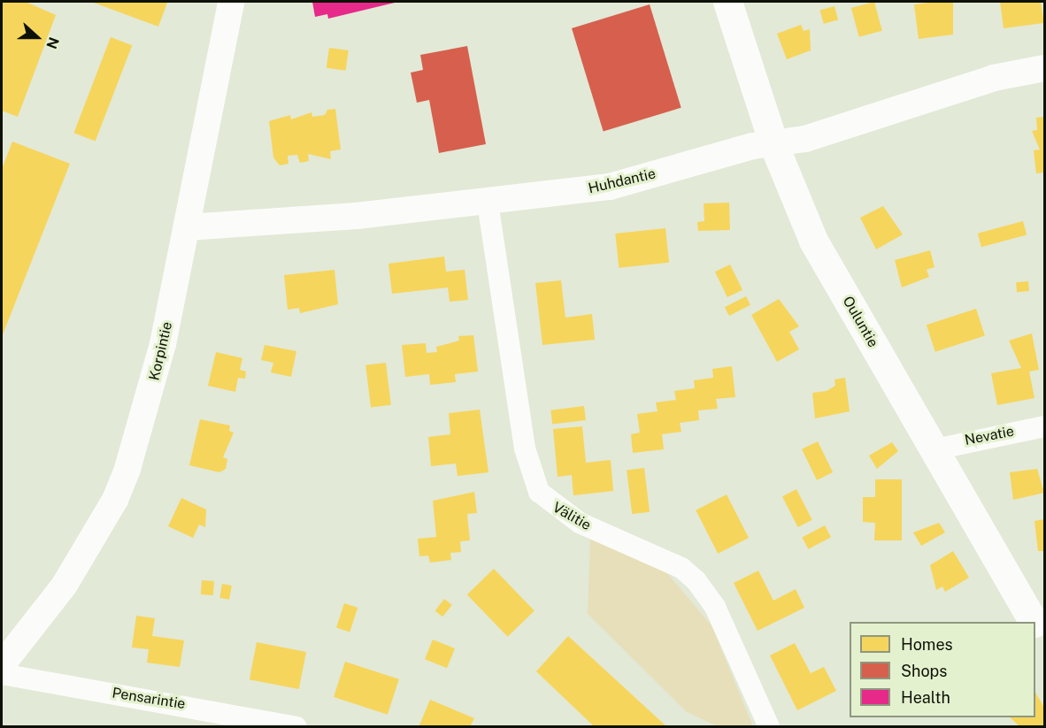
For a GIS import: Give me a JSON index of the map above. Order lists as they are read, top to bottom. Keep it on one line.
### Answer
{"streets":{"main road":["Ouluntie"],"street":["Huhdantie","Korpintie","Nevatie","Välitie","Pensarintie"]},"crossings":[["Huhdantie","Ouluntie"],["Huhdantie","Korpintie"],["Huhdantie","Välitie"],["Ouluntie","Nevatie"]],"legend":["Homes","Shops","Health"],"north":"right"}
